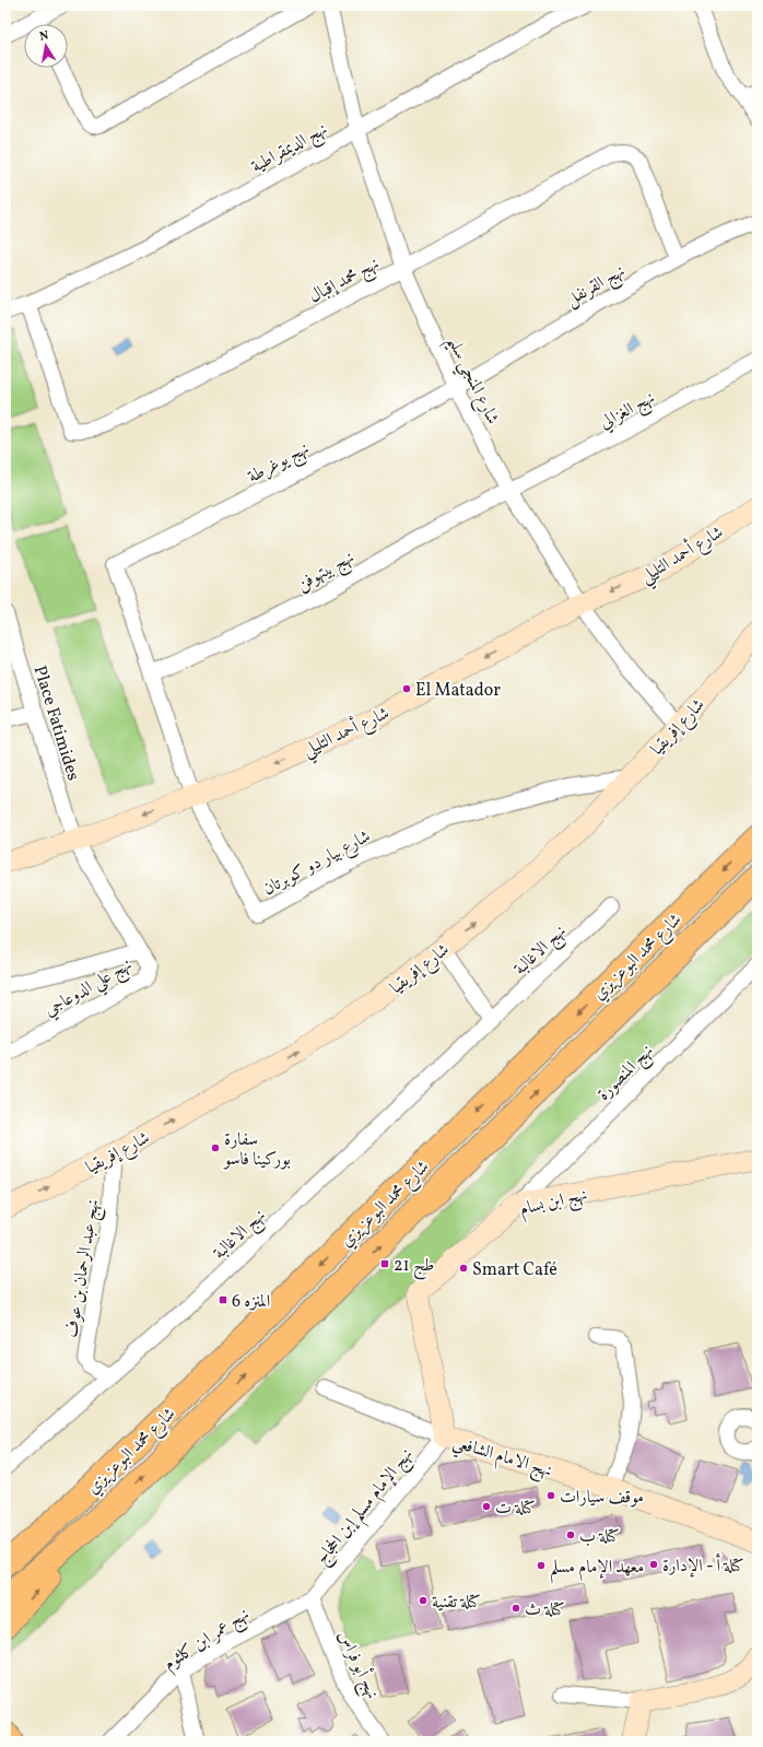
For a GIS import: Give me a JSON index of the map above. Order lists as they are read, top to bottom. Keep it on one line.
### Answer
{"streets":{"highway":["شارع محمد البوعزيزي"],"street":["نهج الديمقراطية","نهج محمد إقبال","نهج القرنفل","شارع المنجي سليم","نهج الغزالي","نهج يوغرطة","شارع أحمد التليلي","نهج بيتهوفن","Place Fatimides","شارع إفريقيا","شارع بيار دو كوبرتان","نهج الاغالبة","نهج علي الدوعاجي","نهج المنصورة","نهج ابن بسام","نهج عبد الرحمان بن عوف","نهج الامام الشافعي","نهج اﻹمام مسلم إبن الحجاج","نهج عمر ابن كلثوم","نهج أبو فراس"]},"crossings":[["نهج الديمقراطية","نهج محمد إقبال"],["نهج الديمقراطية","شارع المنجي سليم"],["نهج محمد إقبال","نهج القرنفل"],["نهج محمد إقبال","شارع المنجي سليم"],["نهج القرنفل","شارع المنجي سليم"],["نهج القرنفل","نهج يوغرطة"],["شارع المنجي سليم","نهج الغزالي"],["شارع المنجي سليم","نهج يوغرطة"],["شارع المنجي سليم","شارع أحمد التليلي"],["شارع المنجي سليم","نهج بيتهوفن"],["شارع المنجي سليم","شارع إفريقيا"],["نهج الغزالي","نهج بيتهوفن"],["نهج يوغرطة","شارع بيار دو كوبرتان"],["شارع أحمد التليلي","Place Fatimides"],["شارع أحمد التليلي","شارع بيار دو كوبرتان"],["شارع أحمد التليلي","نهج علي الدوعاجي"],["نهج بيتهوفن","شارع بيار دو كوبرتان"],["Place Fatimides","نهج علي الدوعاجي"],["شارع إفريقيا","شارع بيار دو كوبرتان"],["شارع إفريقيا","نهج عبد الرحمان بن عوف"],["نهج الاغالبة","نهج عبد الرحمان بن عوف"],["نهج المنصورة","نهج ابن بسام"],["نهج ابن بسام","نهج الامام الشافعي"],["نهج ابن بسام","نهج اﻹمام مسلم إبن الحجاج"],["نهج الامام الشافعي","نهج اﻹمام مسلم إبن الحجاج"],["نهج اﻹمام مسلم إبن الحجاج","نهج عمر ابن كلثوم"],["نهج اﻹمام مسلم إبن الحجاج","نهج أبو فراس"],["نهج عمر ابن كلثوم","نهج أبو فراس"]],"one_way":["شارع أحمد التليلي","شارع إفريقيا"],"places":{"other":["El Matador","سفارة بوركينا فاسو","Smart Café","موقف سيارات","كتلة ت","كتلة ب","كتلة أ - الإدارة","معهد الإمام مسلم","كتلة تقنية","كتلة ث"],"transit":["طج 21","المنزه 6"]},"north":"top"}
